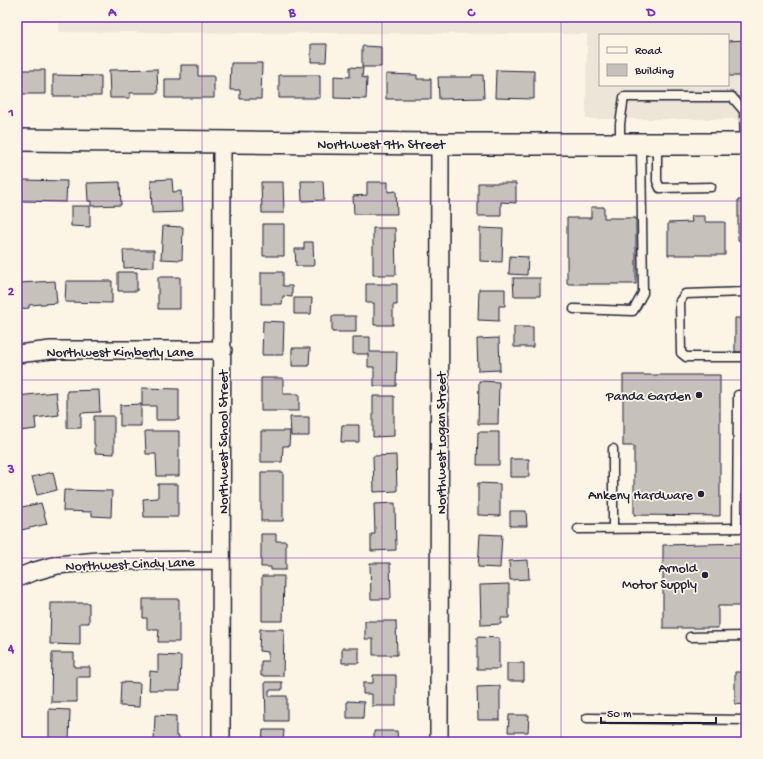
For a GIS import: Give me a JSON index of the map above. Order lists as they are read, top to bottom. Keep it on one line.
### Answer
{"streets":{"street":["Northwest 9th Street","Northwest Kimberly Lane","Northwest School Street","Northwest Logan Street","Northwest Cindy Lane"]},"crossings":[["Northwest 9th Street","Northwest School Street"],["Northwest 9th Street","Northwest Logan Street"],["Northwest Kimberly Lane","Northwest School Street"],["Northwest School Street","Northwest Cindy Lane"]],"places":["Panda Garden","Ankeny Hardware","Arnold Motor Supply"],"legend":["Road","Building"],"scale_bar":"50 m","grid":{"columns":["A","B","C","D"],"rows":["1","2","3","4"]}}
